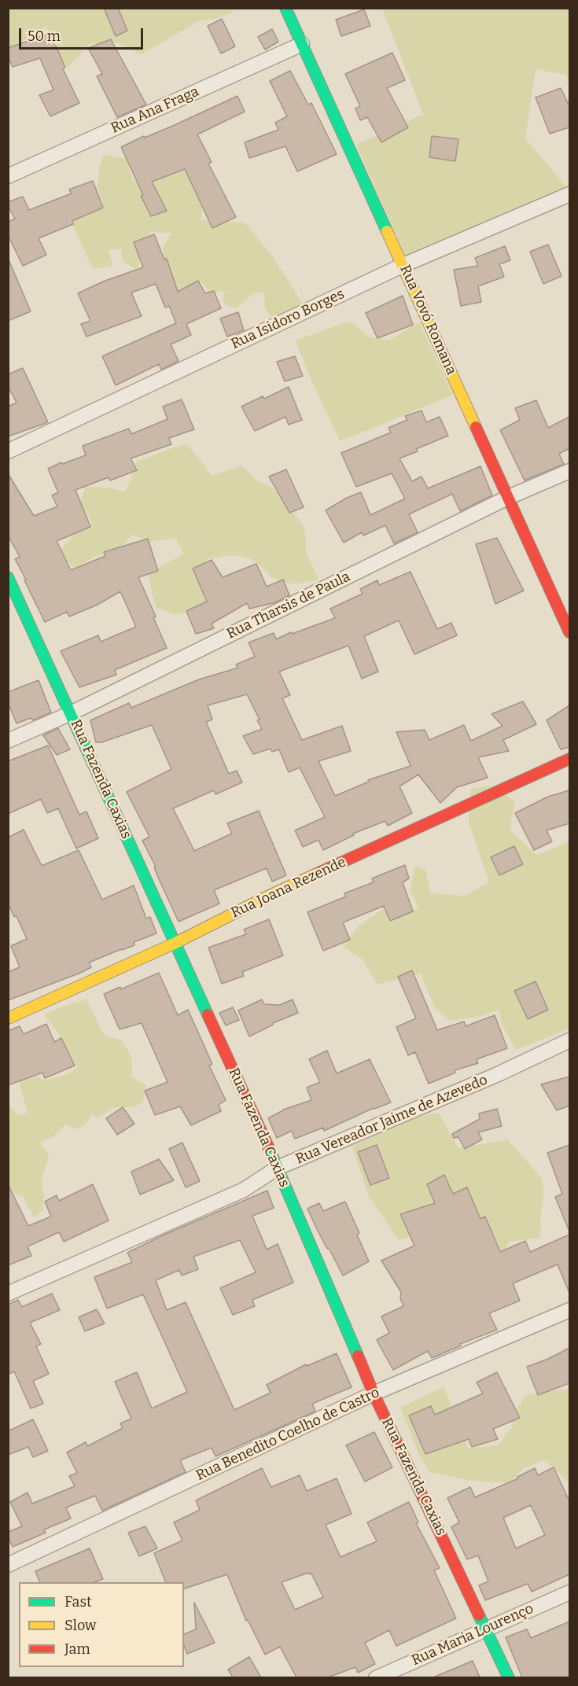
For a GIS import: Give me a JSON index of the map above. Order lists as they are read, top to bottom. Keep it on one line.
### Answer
{"streets":{"street":["Rua Ana Fraga","Rua Isidoro Borges","Rua Vovó Romana","Rua Tharsis de Paula","Rua Fazenda Caxias","Rua Joana Rezende","Rua Vereador Jaime de Azevedo","Rua Benedito Coelho de Castro","Rua Maria Lourenço"]},"crossings":[["Rua Ana Fraga","Rua Vovó Romana"],["Rua Isidoro Borges","Rua Vovó Romana"],["Rua Vovó Romana","Rua Tharsis de Paula"],["Rua Tharsis de Paula","Rua Fazenda Caxias"],["Rua Fazenda Caxias","Rua Joana Rezende"],["Rua Fazenda Caxias","Rua Vereador Jaime de Azevedo"],["Rua Fazenda Caxias","Rua Benedito Coelho de Castro"],["Rua Fazenda Caxias","Rua Maria Lourenço"]],"legend":["Fast","Slow","Jam"],"scale_bar":"50 m"}
